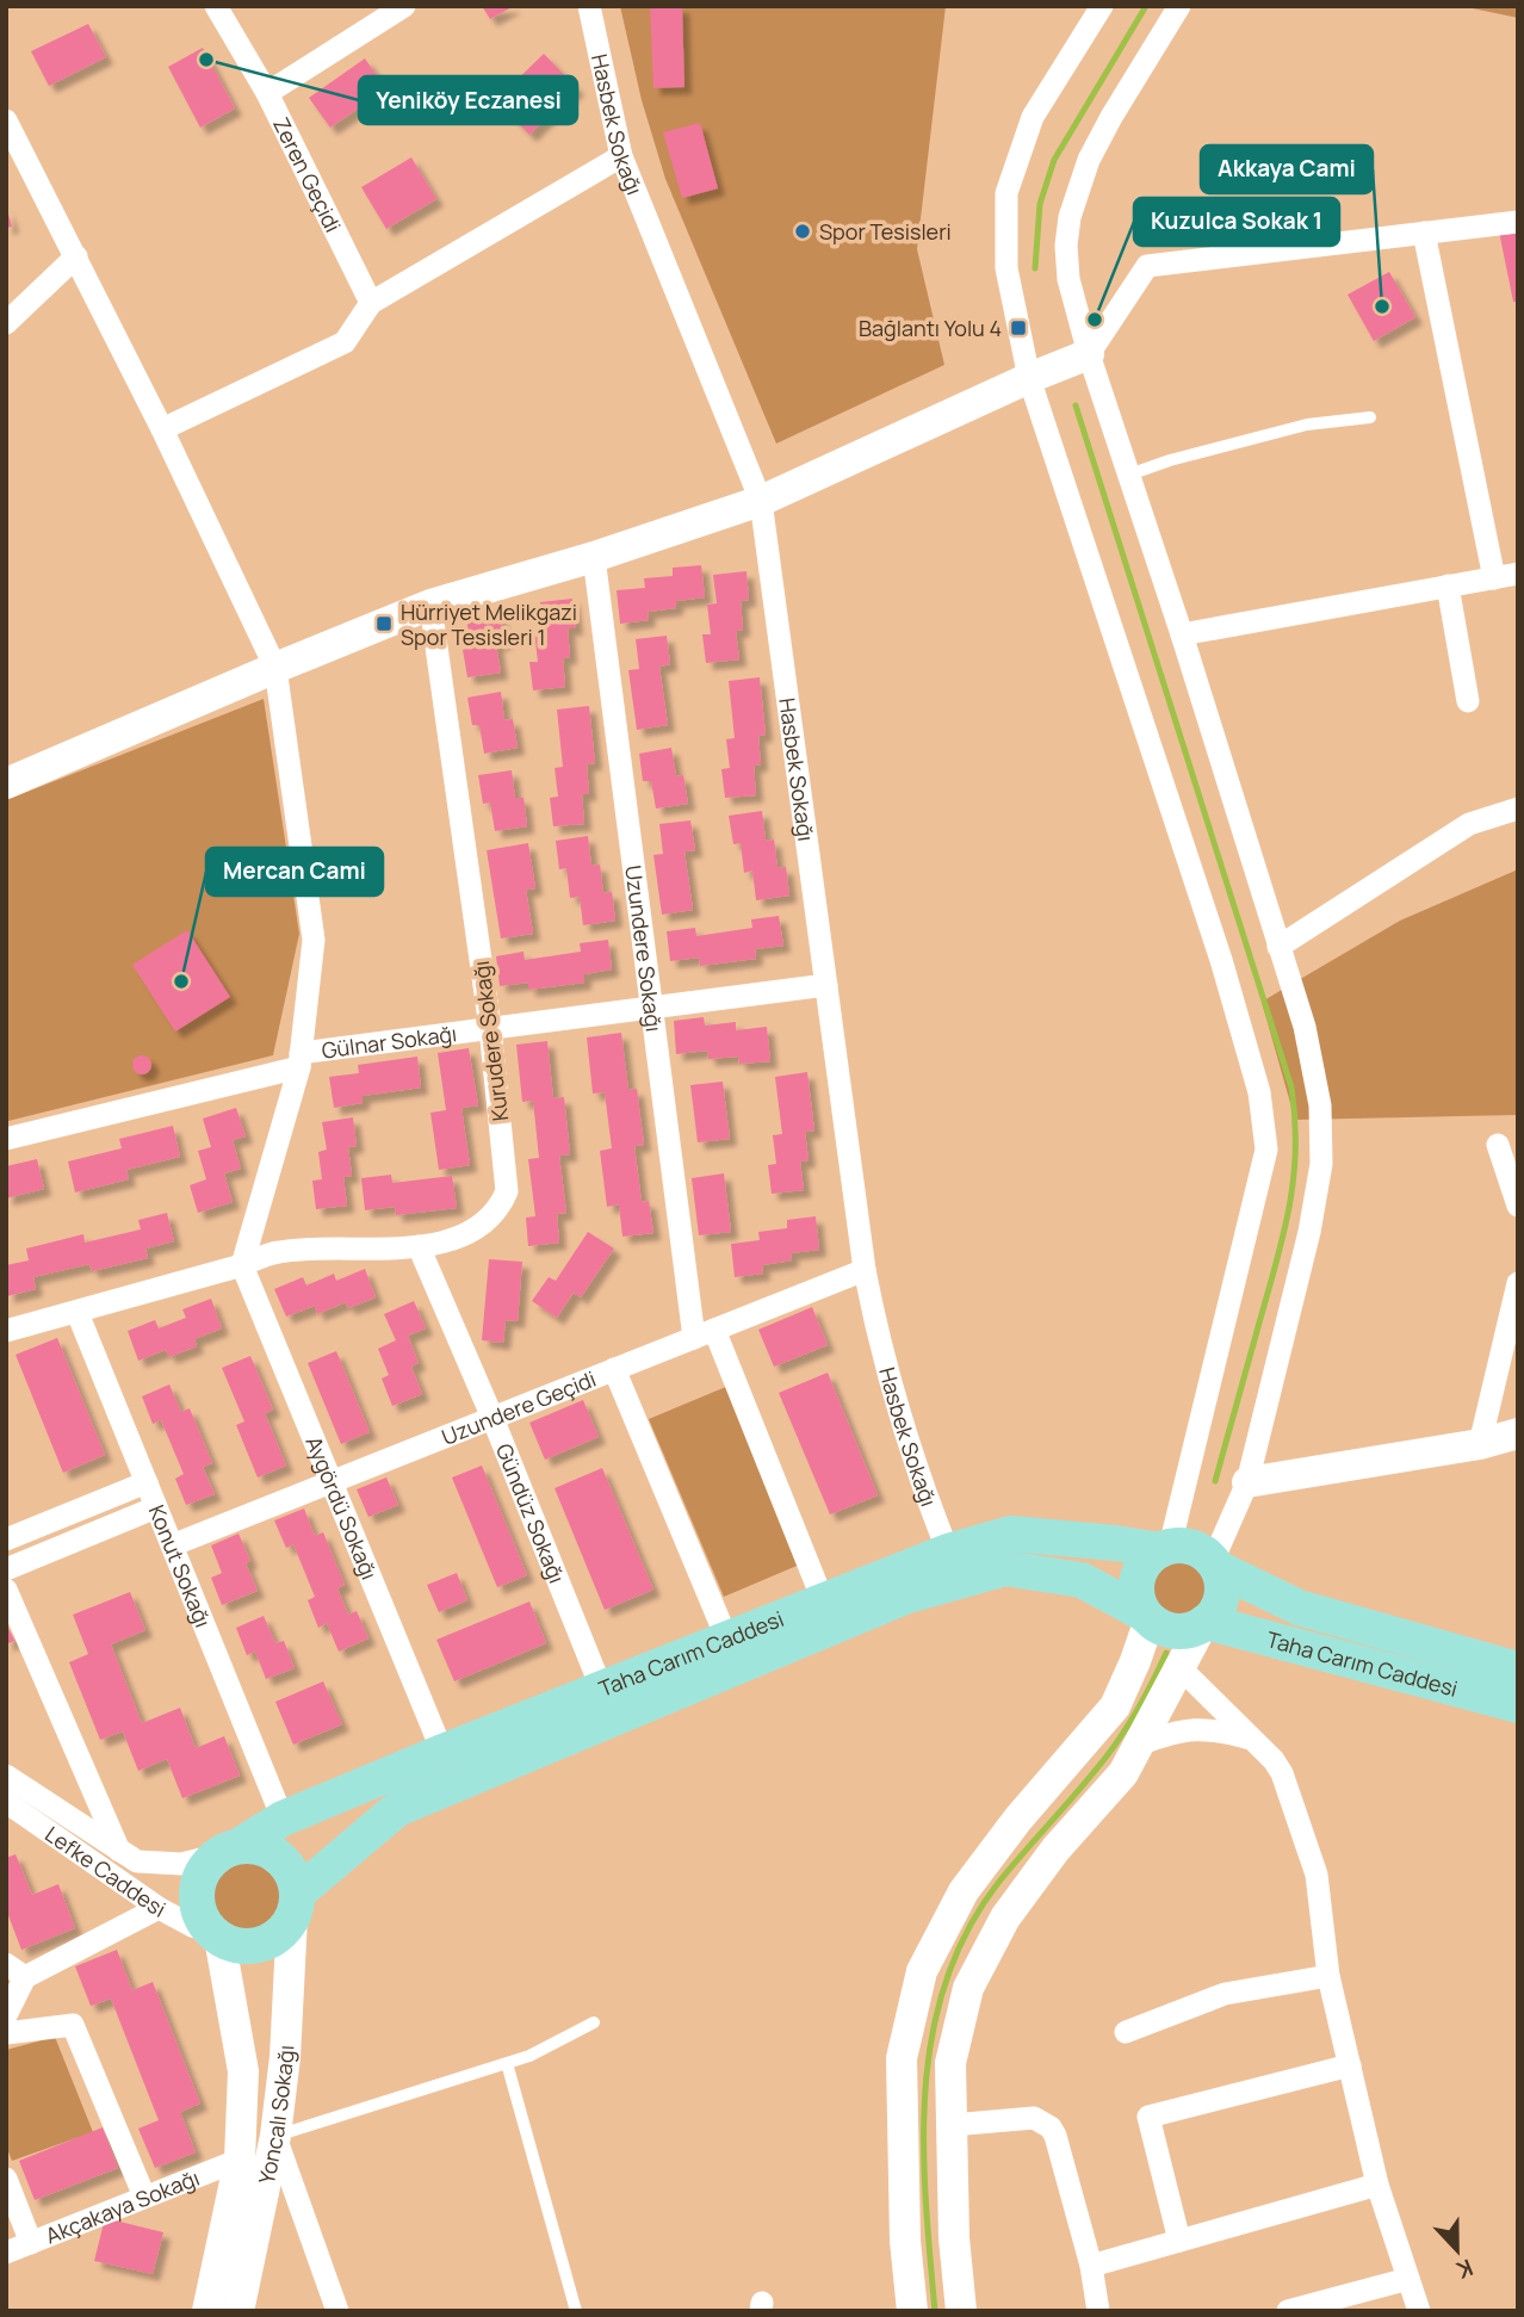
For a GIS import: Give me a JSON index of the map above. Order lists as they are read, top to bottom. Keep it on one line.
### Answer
{"streets":{"main road":["Taha Carım Caddesi"],"street":["Hasbek Sokağı","Zeren Geçidi","Uzundere Sokağı","Gülnar Sokağı","Kurudere Sokağı","Uzundere Geçidi","Aygördü Sokağı","Gündüz Sokağı","Konut Sokağı","Lefke Caddesi","Yoncalı Sokağı","Akçakaya Sokağı"]},"crossings":[["Hasbek Sokağı","Gülnar Sokağı"],["Hasbek Sokağı","Uzundere Geçidi"],["Hasbek Sokağı","Taha Carım Caddesi"],["Uzundere Sokağı","Gülnar Sokağı"],["Uzundere Sokağı","Uzundere Geçidi"],["Uzundere Sokağı","Taha Carım Caddesi"],["Gülnar Sokağı","Kurudere Sokağı"],["Kurudere Sokağı","Aygördü Sokağı"],["Kurudere Sokağı","Gündüz Sokağı"],["Kurudere Sokağı","Konut Sokağı"],["Uzundere Geçidi","Aygördü Sokağı"],["Uzundere Geçidi","Gündüz Sokağı"],["Uzundere Geçidi","Konut Sokağı"],["Aygördü Sokağı","Taha Carım Caddesi"],["Gündüz Sokağı","Taha Carım Caddesi"],["Konut Sokağı","Taha Carım Caddesi"],["Taha Carım Caddesi","Lefke Caddesi"],["Taha Carım Caddesi","Yoncalı Sokağı"],["Lefke Caddesi","Yoncalı Sokağı"],["Yoncalı Sokağı","Akçakaya Sokağı"]],"places":{"other":["Yeniköy Eczanesi","Spor Tesisleri","Akkaya Cami","Kuzulca Sokak 1","Mercan Cami"],"transit":["Bağlantı Yolu 4","Hürriyet Melikgazi Spor Tesisleri 1"]},"north":"bottom"}
